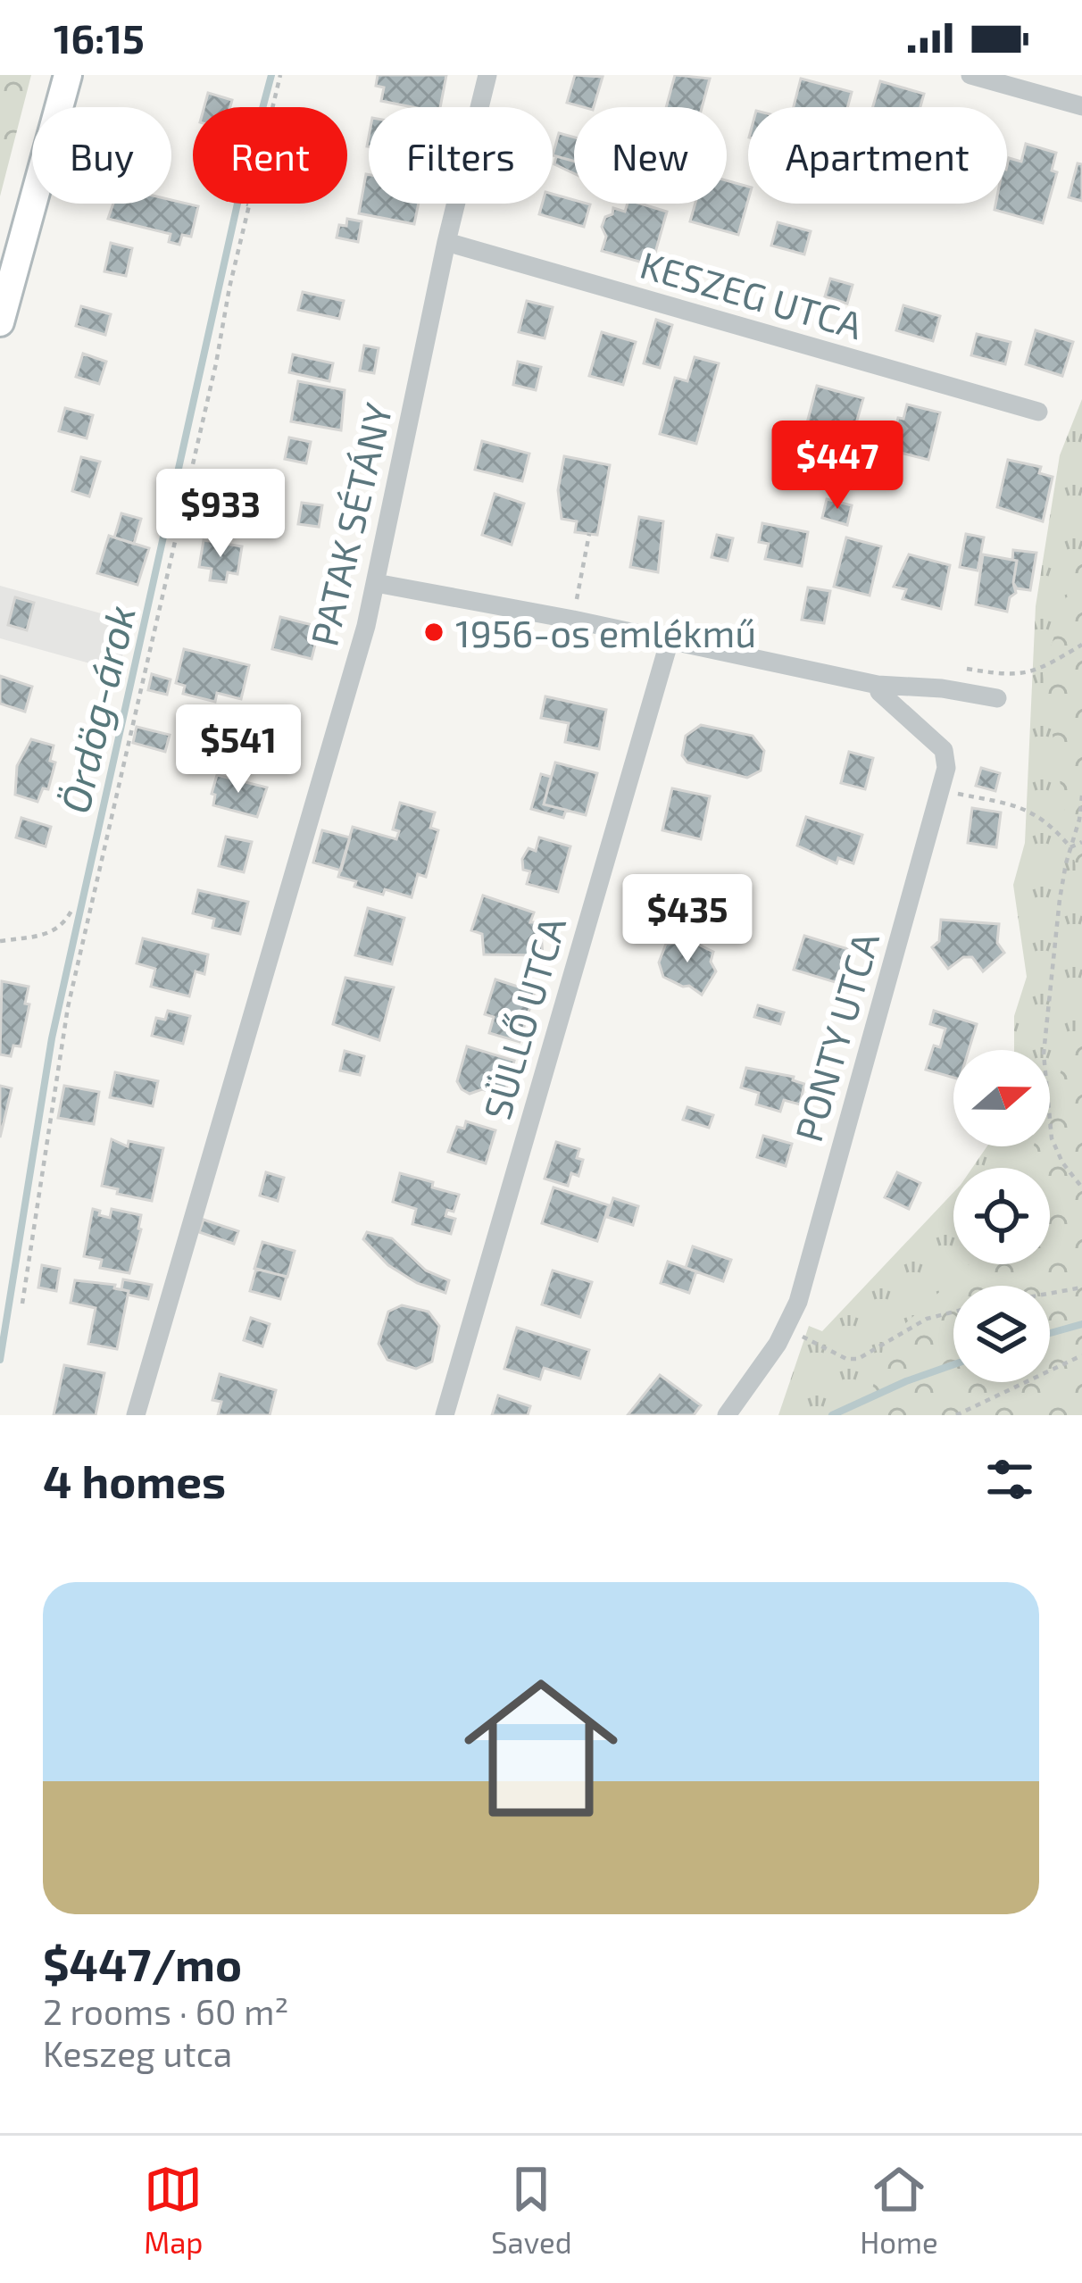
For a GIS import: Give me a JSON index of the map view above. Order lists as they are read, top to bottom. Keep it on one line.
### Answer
{"streets":{"street":["KESZEG UTCA","PATAK SÉTÁNY","SÜLLŐ UTCA","PONTY UTCA"]},"crossings":[["KESZEG UTCA","PATAK SÉTÁNY"]],"water":["Ördög-árok"],"places":["1956-os emlékmű"],"north":"right","page":{"status":"16:15","chip":["Buy","Rent","Filters","New","Apartment"],"price":["$447","$933","$541","$435"],"heading":"4 homes","list":[{"name":"$447/mo","note":"2 rooms · 60 m² · Keszeg utca"}],"tabs":["Map","Saved","Home"]}}
